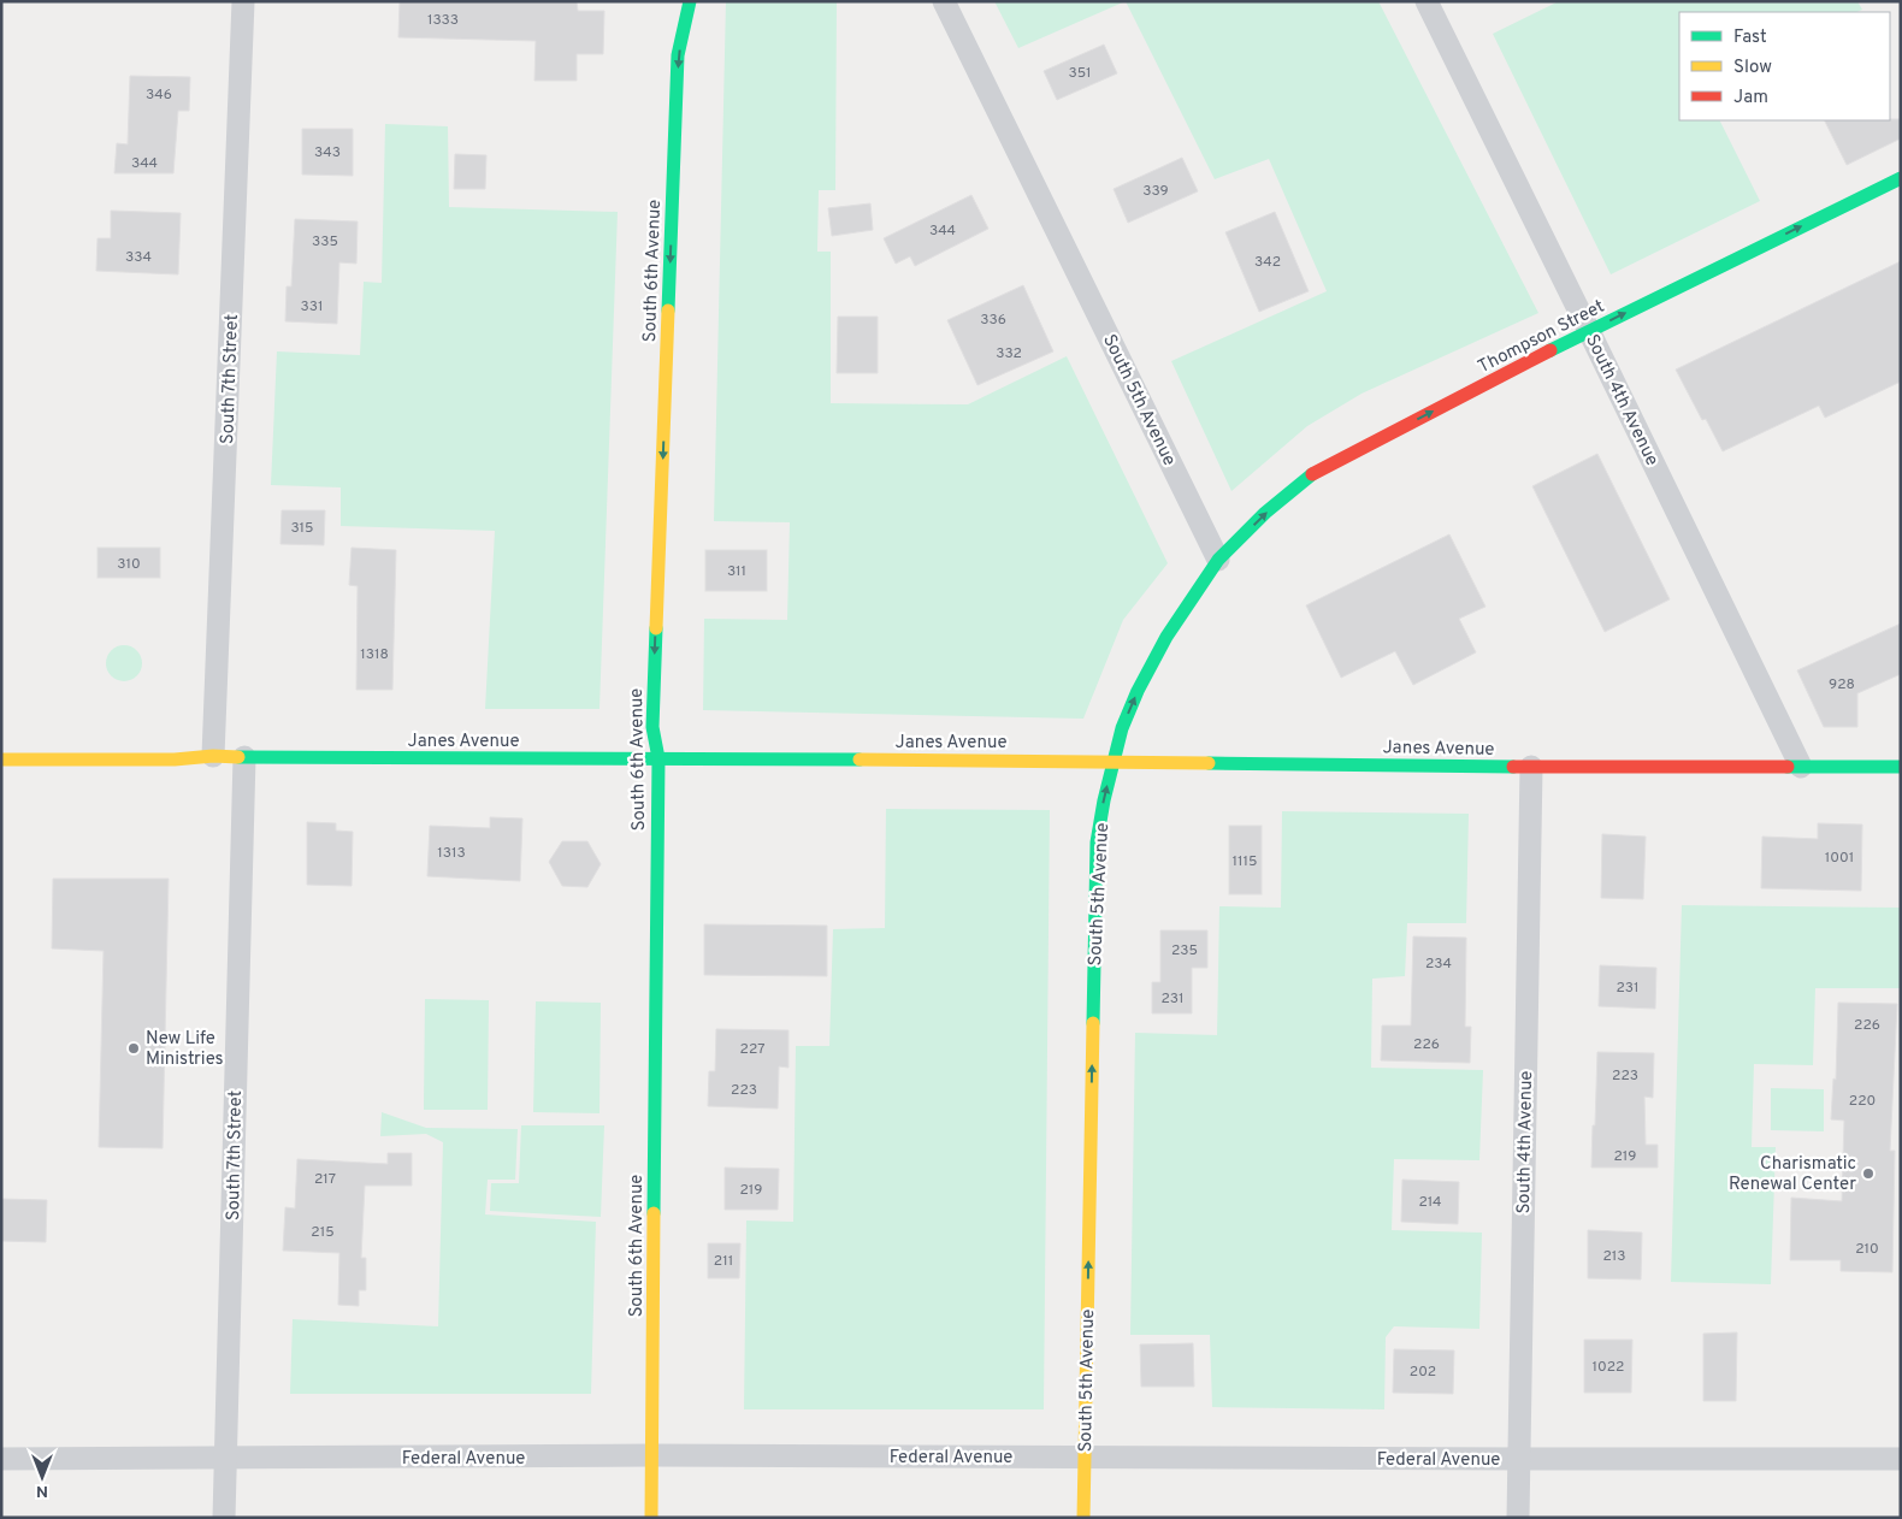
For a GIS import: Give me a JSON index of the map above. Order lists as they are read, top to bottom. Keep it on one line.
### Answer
{"streets":{"street":["South 6th Avenue","Thompson Street","South 7th Street","South 5th Avenue","South 4th Avenue","Janes Avenue","Federal Avenue"]},"crossings":[["South 6th Avenue","Janes Avenue"],["South 6th Avenue","Federal Avenue"],["Thompson Street","South 5th Avenue"],["Thompson Street","South 4th Avenue"],["South 7th Street","Janes Avenue"],["South 7th Street","Federal Avenue"],["South 5th Avenue","Janes Avenue"],["South 5th Avenue","Federal Avenue"],["South 4th Avenue","Janes Avenue"],["South 4th Avenue","Federal Avenue"]],"one_way":["South 6th Avenue","Thompson Street","South 5th Avenue"],"places":["New Life Ministries","Charismatic Renewal Center"],"house_numbers":["1333","351","346","343","344","339","344","335","334","342","331","336","332","315","310","311","1318","928","1313","1001","1115","235","234","231","231","226","226","227","223","223","220","219","217","219","214","215","210","213","211","1022","202"],"legend":["Fast","Slow","Jam"],"north":"bottom"}
